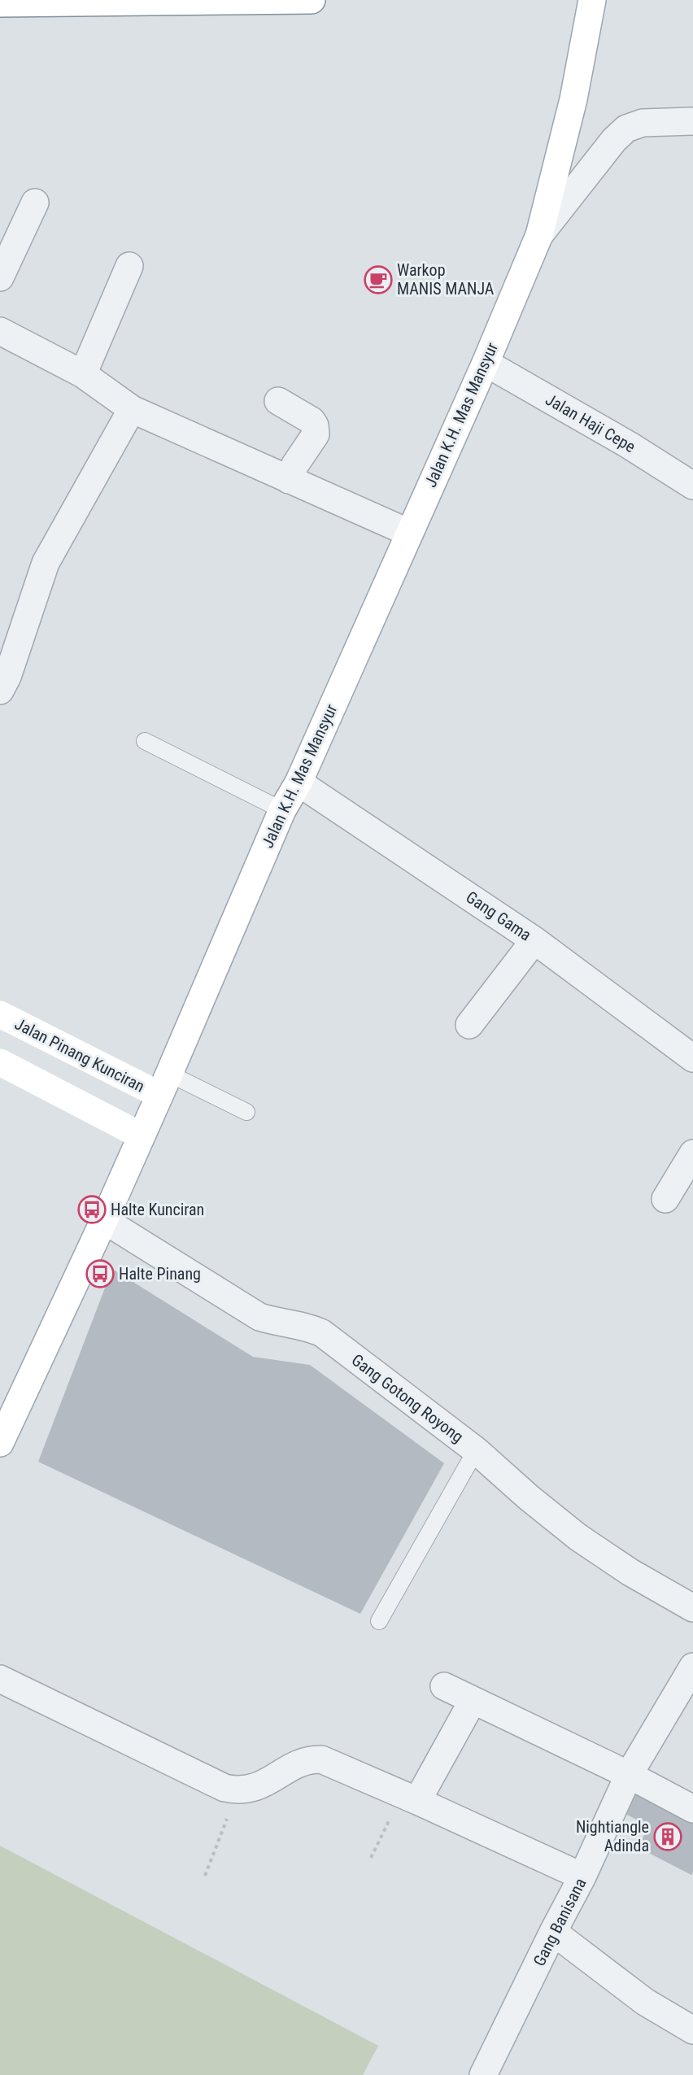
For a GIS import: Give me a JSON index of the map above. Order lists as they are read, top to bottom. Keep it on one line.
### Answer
{"streets":{"main road":["Jalan K.H. Mas Mansyur","Jalan Pinang Kunciran"],"street":["Jalan Haji Cepe","Gang Gama","Gang Gotong Royong","Gang Banisana"]},"crossings":[["Jalan K.H. Mas Mansyur","Jalan Haji Cepe"],["Jalan K.H. Mas Mansyur","Gang Gama"],["Jalan K.H. Mas Mansyur","Jalan Pinang Kunciran"],["Jalan K.H. Mas Mansyur","Gang Gotong Royong"]],"places":{"cafe":["Warkop MANIS MANJA"],"bus stop":["Halte Kunciran","Halte Pinang"],"building":["Nightiangle Adinda"]}}
